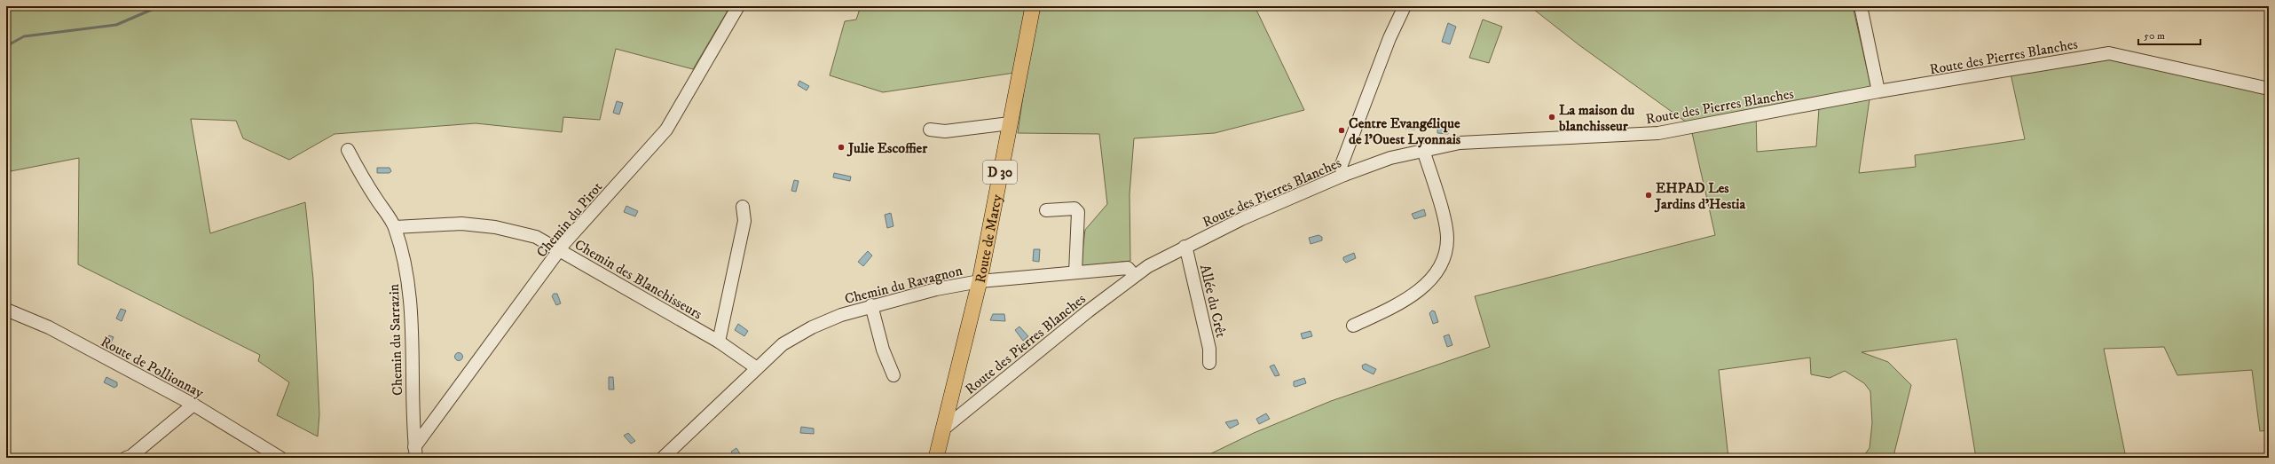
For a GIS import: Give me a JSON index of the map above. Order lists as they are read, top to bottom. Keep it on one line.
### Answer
{"streets":{"main road":["D 30","Route de Marcy"],"street":["Route des Pierres Blanches","Chemin du Pirot","Chemin des Blanchisseurs","Chemin du Ravagnon","Allée du Crêt","Chemin du Sarrazin","Route de Pollionnay"]},"crossings":[["Route des Pierres Blanches","Route de Marcy"],["Route des Pierres Blanches","Chemin du Ravagnon"],["Route des Pierres Blanches","Allée du Crêt"],["Chemin du Pirot","Chemin des Blanchisseurs"],["Chemin du Pirot","Chemin du Sarrazin"],["Route de Marcy","Chemin du Ravagnon"],["Chemin des Blanchisseurs","Chemin du Ravagnon"],["Chemin des Blanchisseurs","Chemin du Sarrazin"]],"places":["La maison du blanchisseur","Centre Evangélique de l'Ouest Lyonnais","Julie Escoffier","EHPAD Les Jardins d'Hestia"],"scale_bar":"50 m"}
